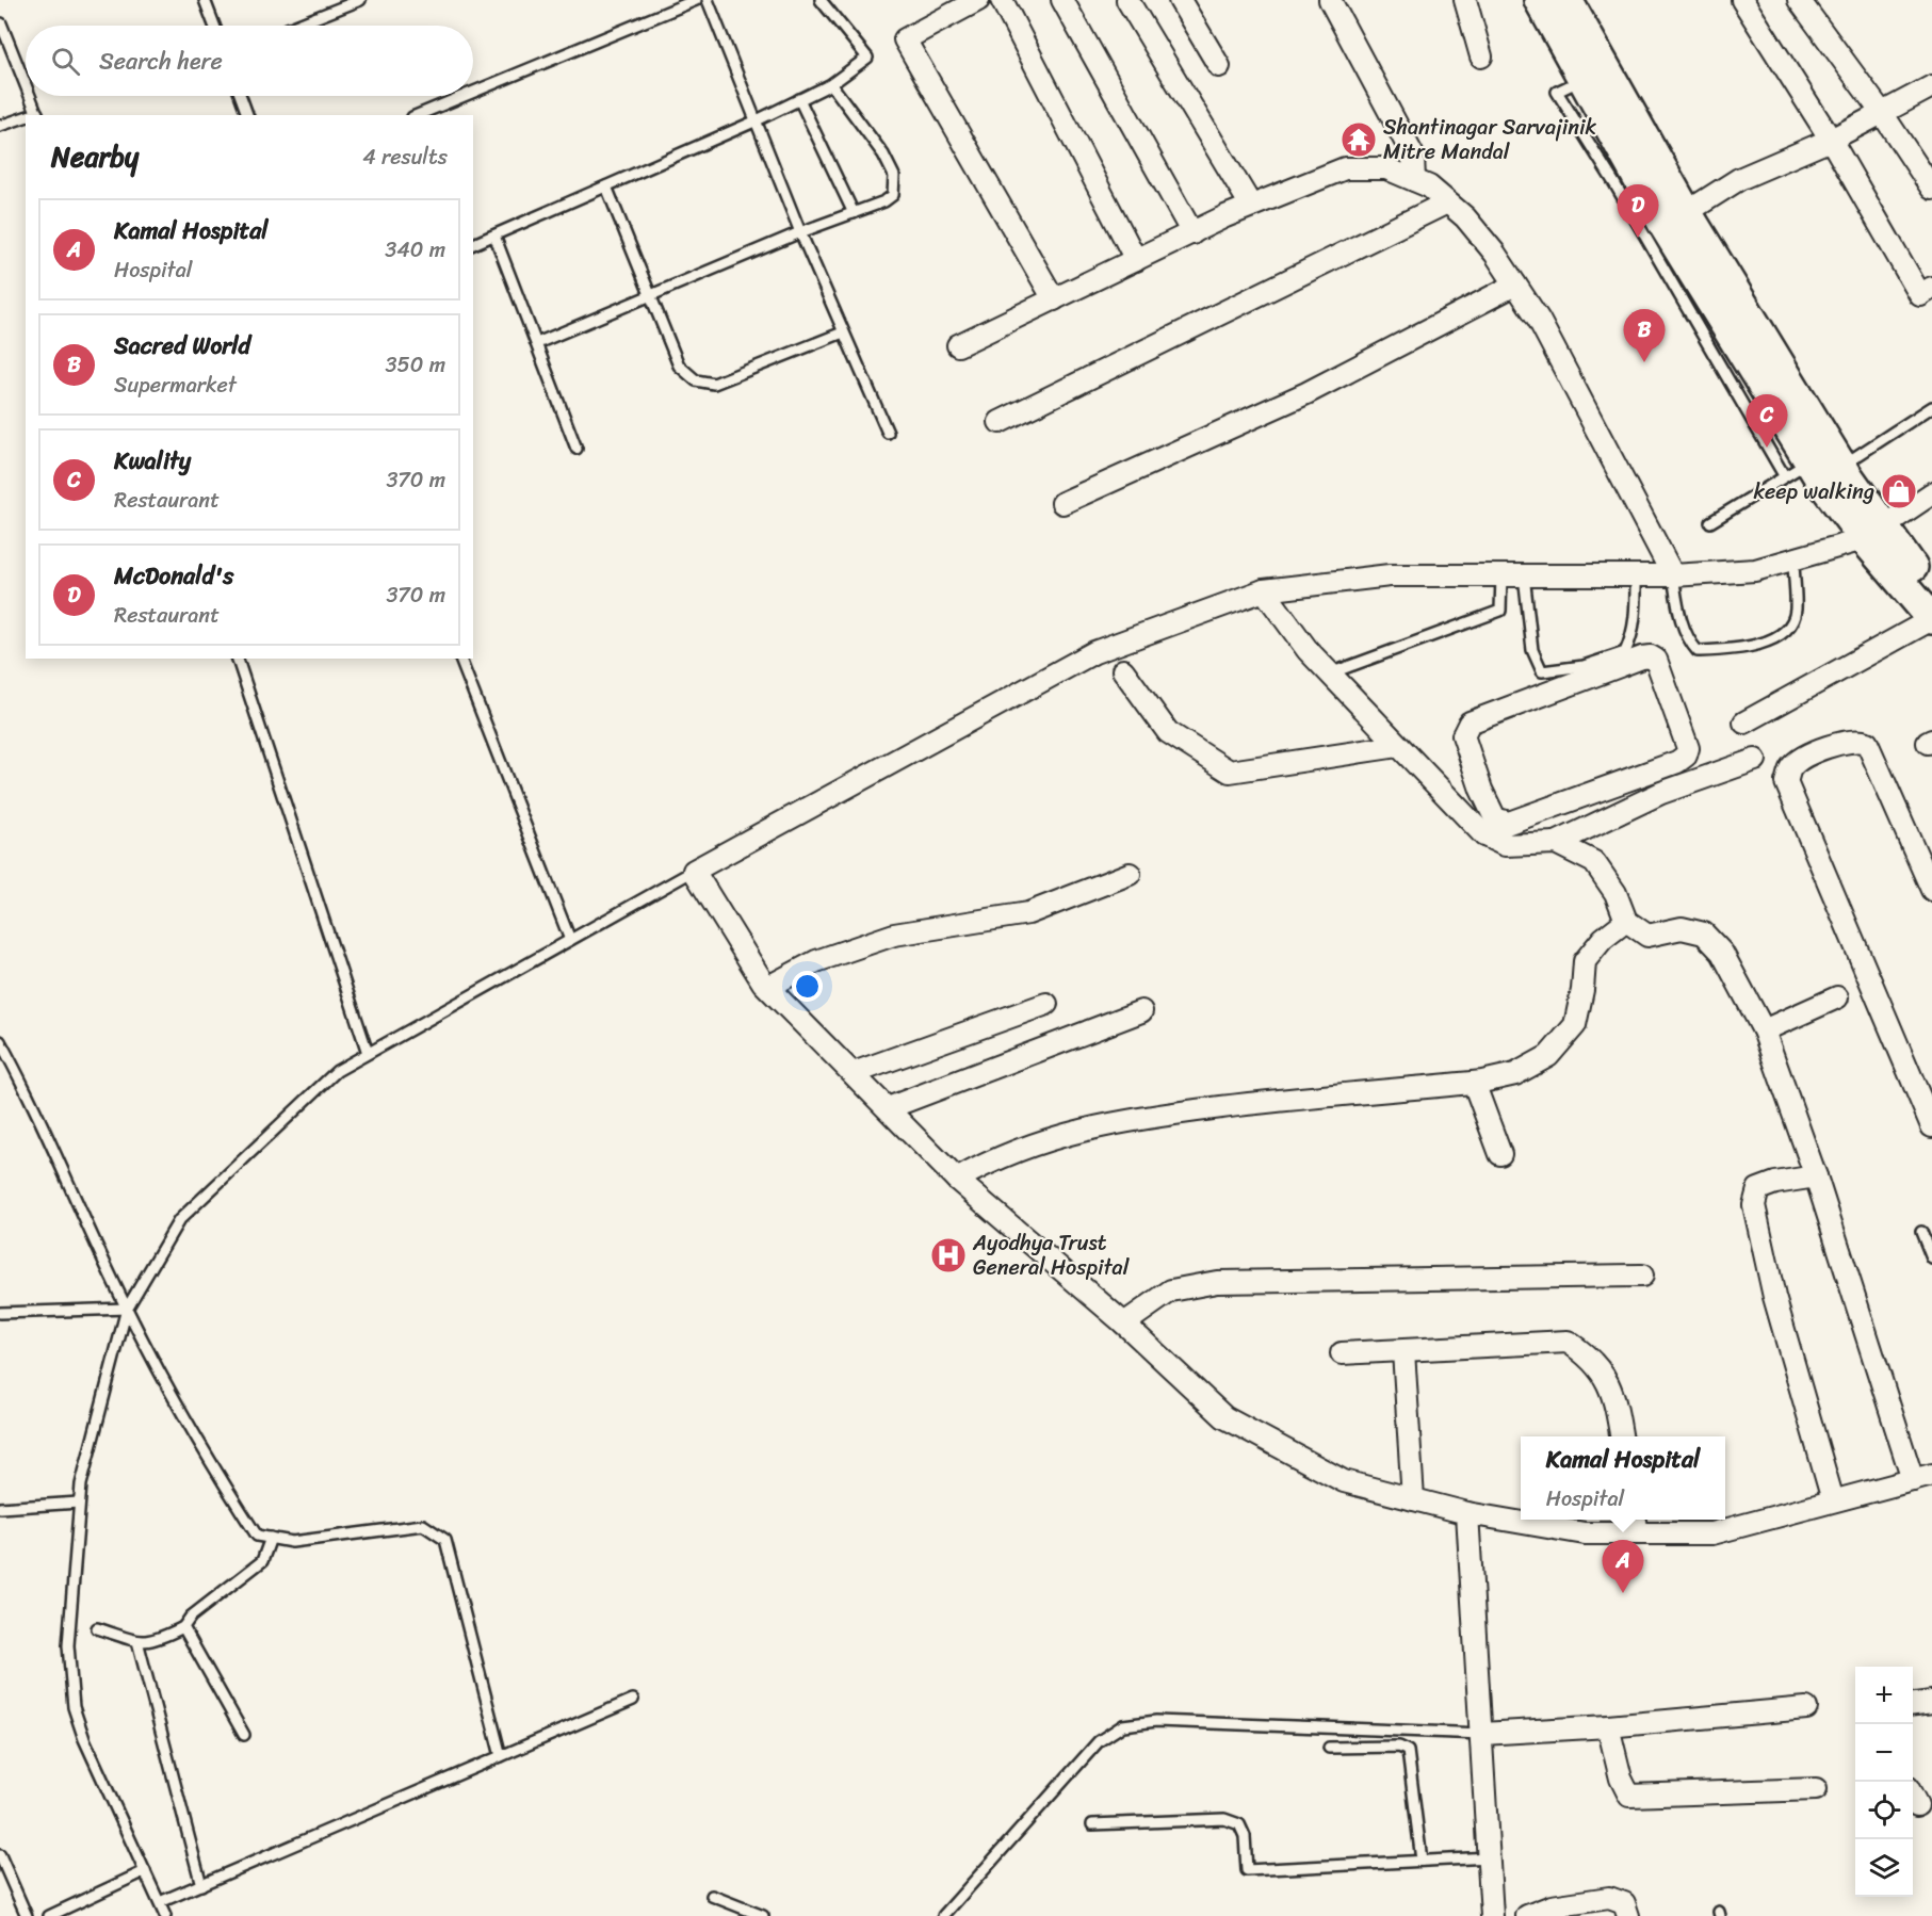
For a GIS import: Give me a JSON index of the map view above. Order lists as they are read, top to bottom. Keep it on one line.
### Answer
{"places":{"temple":["Shantinagar Sarvajinik Mitre Mandal"],"shop":["keep walking"],"hospital":["Ayodhya Trust General Hospital"]},"page":{"search":"Search here","heading":["Nearby","4 results"],"pins":["D","B","C","A"],"list":[{"mark":"A","name":"Kamal Hospital","note":"Hospital","value":"340 m"},{"mark":"B","name":"Sacred World","note":"Supermarket","value":"350 m"},{"mark":"C","name":"Kwality","note":"Restaurant","value":"370 m"},{"mark":"D","name":"McDonald's","note":"Restaurant","value":"370 m"}],"popup":["Kamal Hospital","Hospital"],"map_buttons":["+","−"]}}
